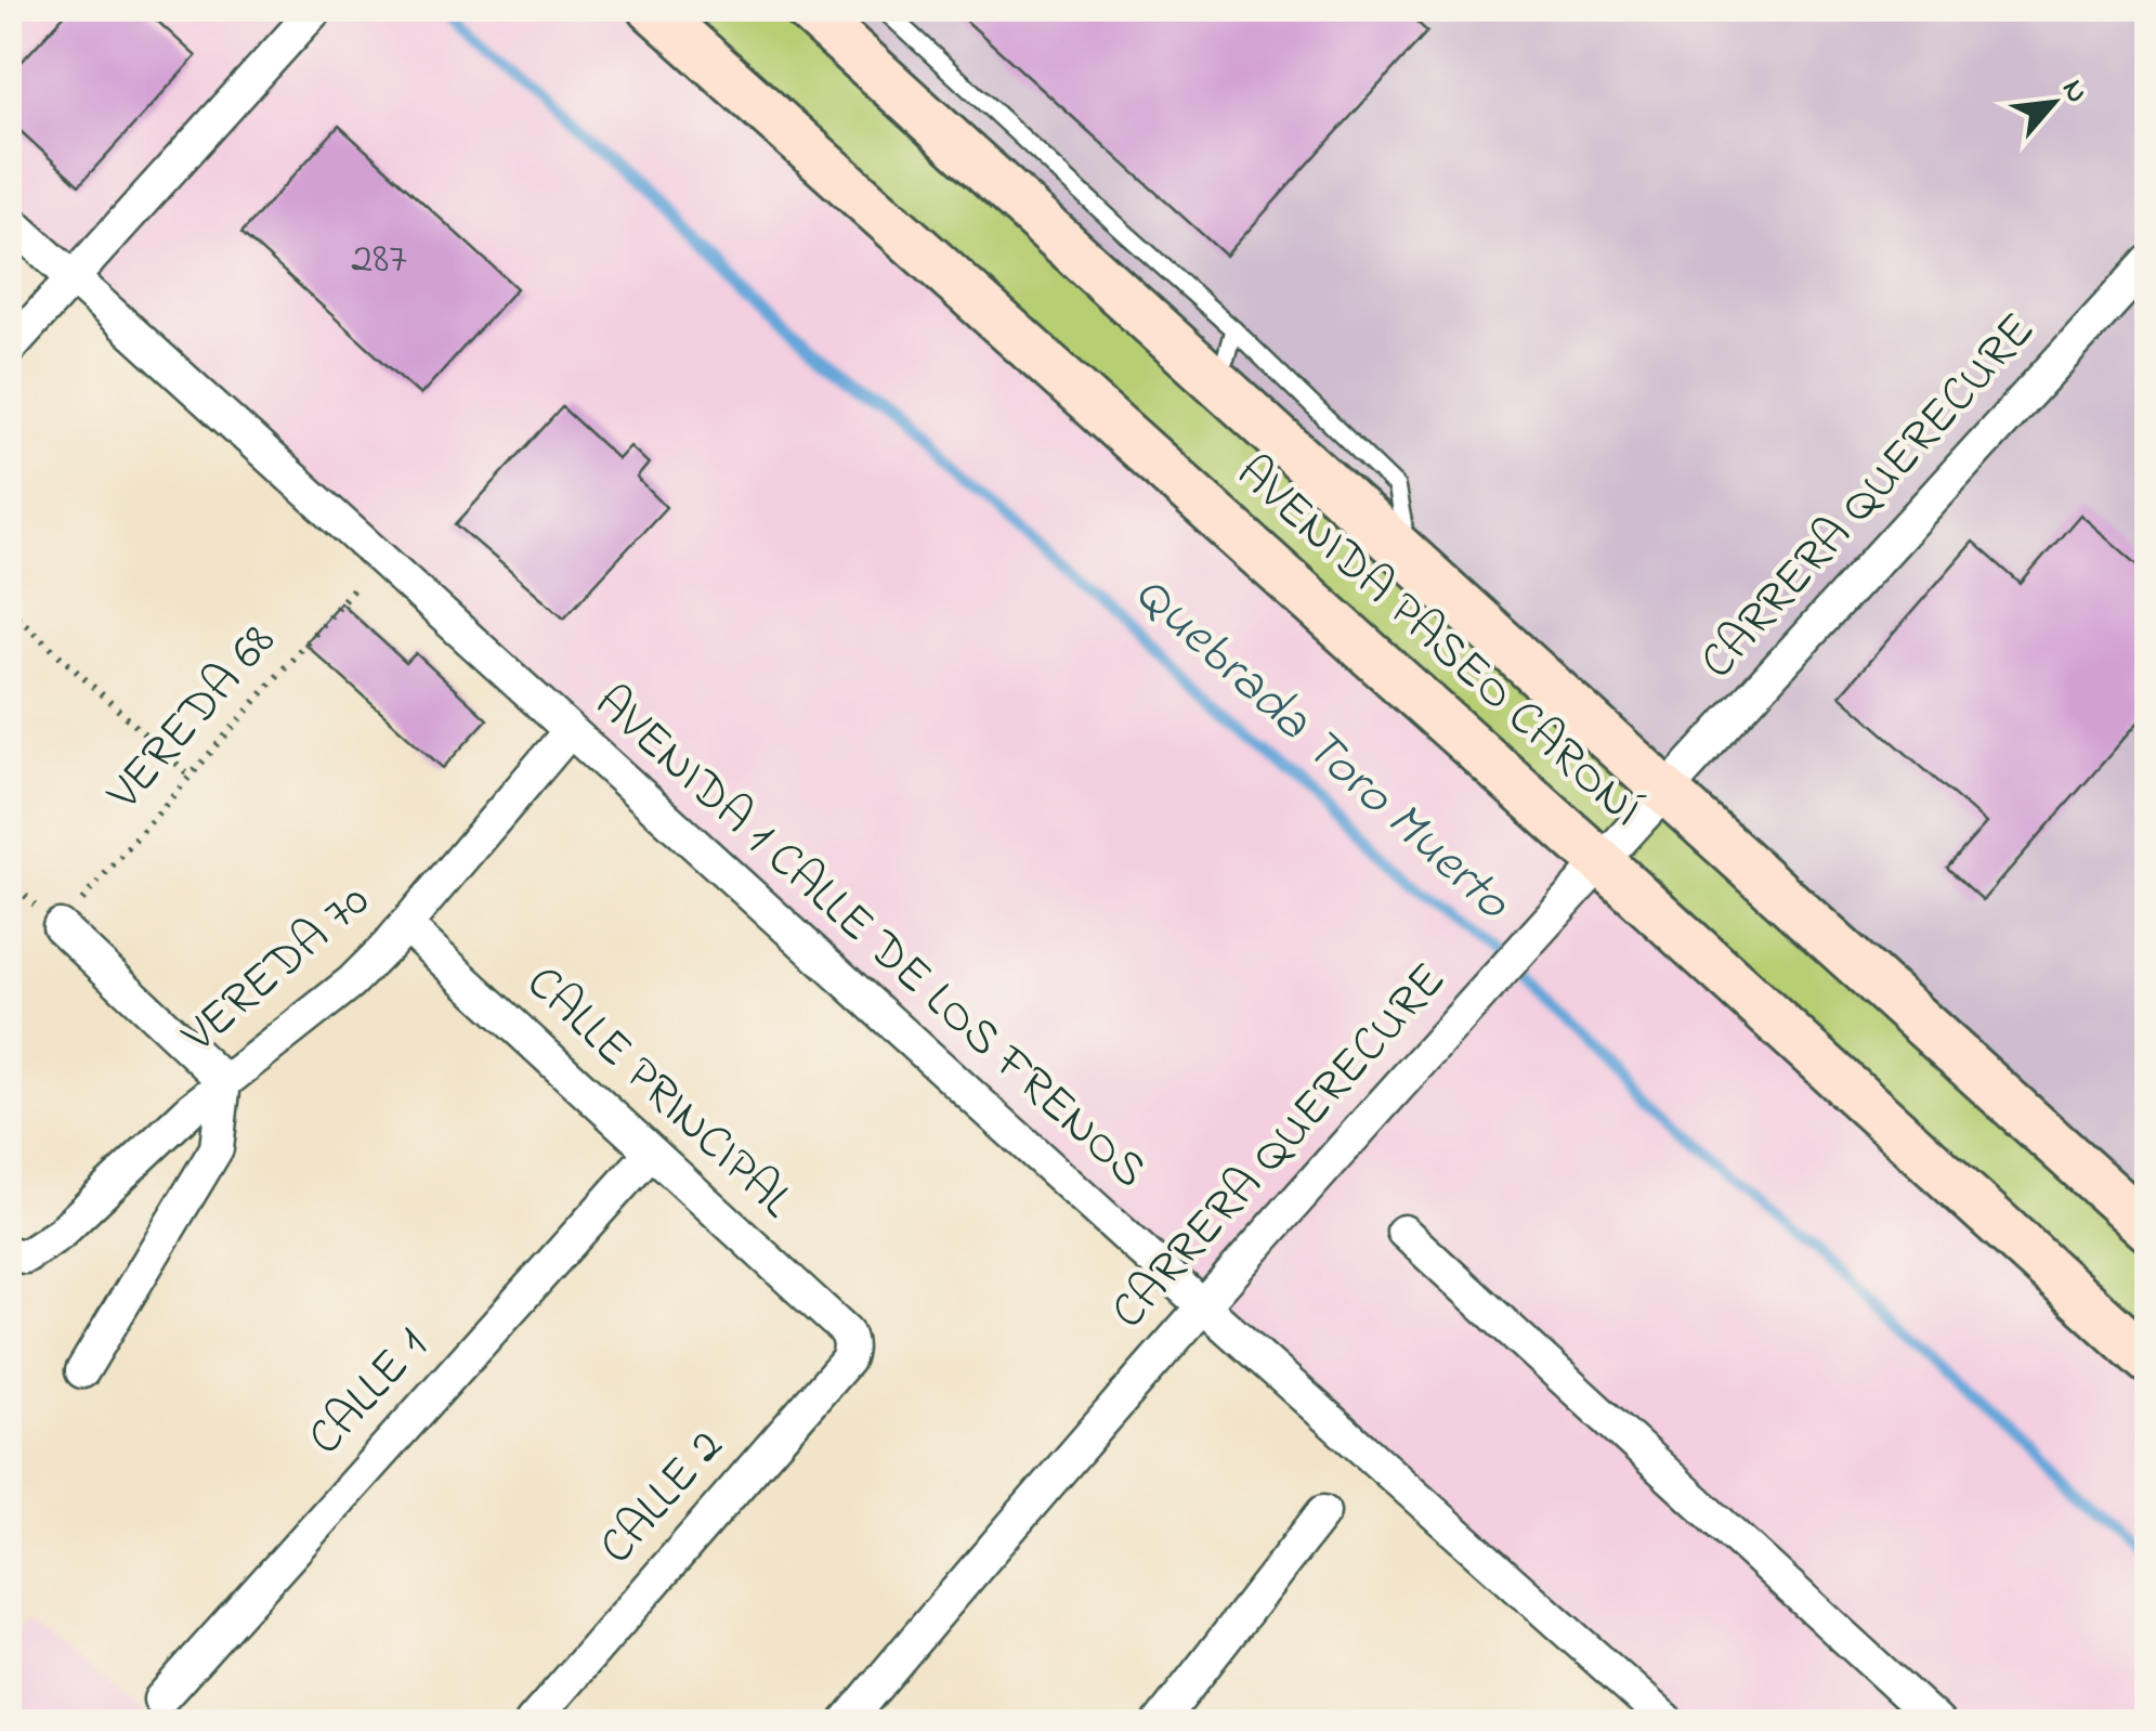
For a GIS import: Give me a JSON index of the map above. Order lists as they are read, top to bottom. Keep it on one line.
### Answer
{"streets":{"street":["CARRERA QUERECURE","AVENIDA PASEO CARONÍ","AVENIDA 1 CALLE DE LOS FRENOS","VEREDA 70","CALLE PRINCIPAL","CALLE 1","CALLE 2"],"path":["VEREDA 68"]},"crossings":[["CARRERA QUERECURE","AVENIDA PASEO CARONÍ"],["CARRERA QUERECURE","AVENIDA 1 CALLE DE LOS FRENOS"],["VEREDA 68","AVENIDA 1 CALLE DE LOS FRENOS"],["AVENIDA 1 CALLE DE LOS FRENOS","VEREDA 70"],["VEREDA 70","CALLE PRINCIPAL"],["CALLE PRINCIPAL","CALLE 1"],["CALLE PRINCIPAL","CALLE 2"]],"water":["Quebrada Toro Muerto"],"house_numbers":["287"],"north":"top right"}
